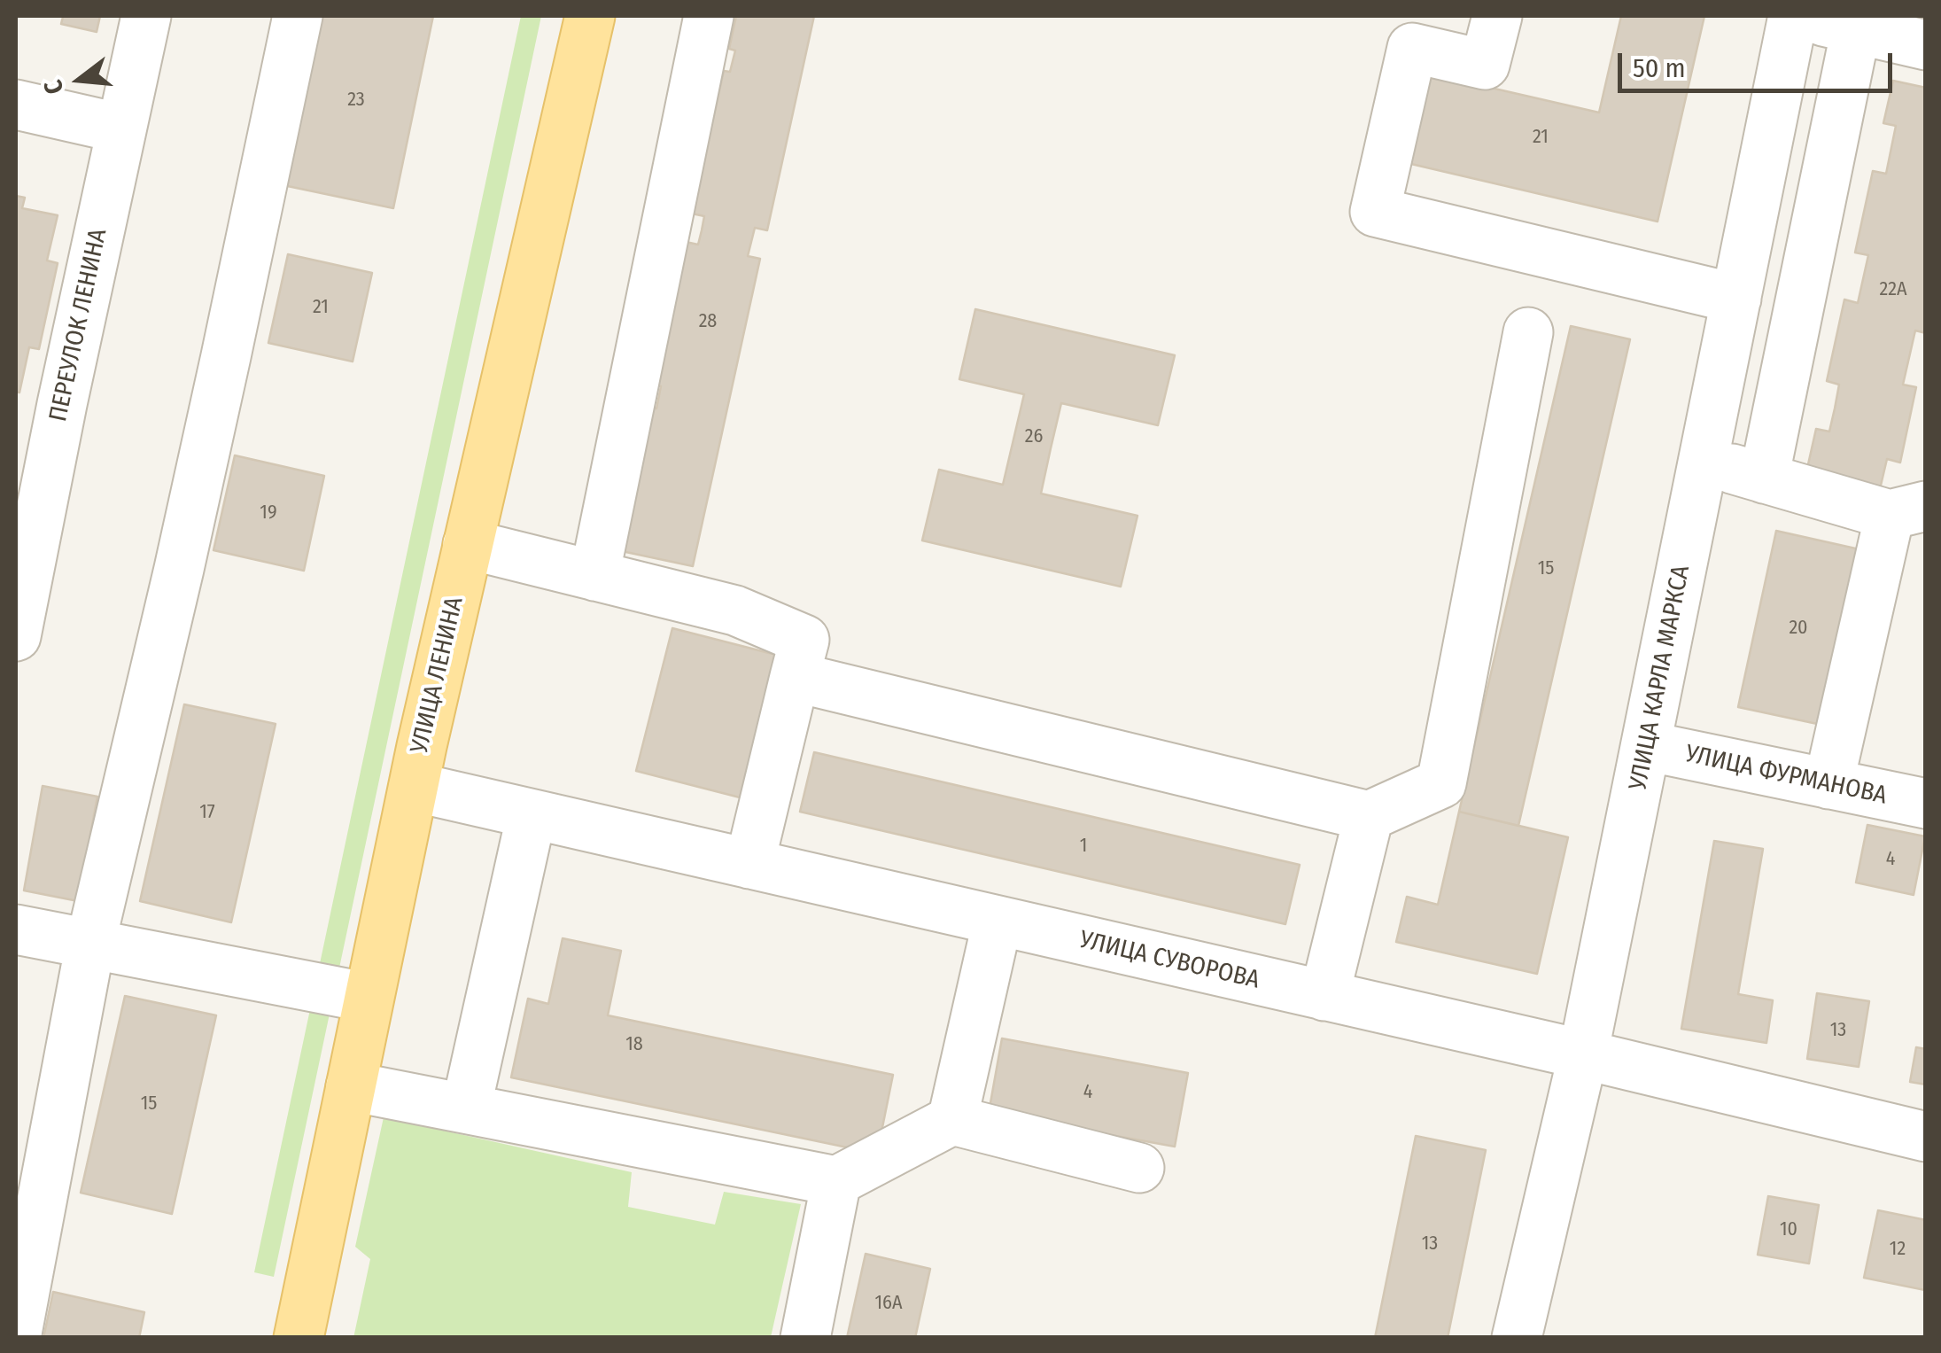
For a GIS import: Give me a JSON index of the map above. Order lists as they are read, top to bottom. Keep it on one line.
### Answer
{"streets":{"main road":["УЛИЦА ЛЕНИНА"],"street":["ПЕРЕУЛОК ЛЕНИНА","УЛИЦА КАРЛА МАРКСА","УЛИЦА ФУРМАНОВА","УЛИЦА СУВОРОВА"]},"crossings":[["УЛИЦА ЛЕНИНА","УЛИЦА СУВОРОВА"],["УЛИЦА КАРЛА МАРКСА","УЛИЦА ФУРМАНОВА"],["УЛИЦА КАРЛА МАРКСА","УЛИЦА СУВОРОВА"]],"house_numbers":["23","21","22А","21","28","26","19","15","20","17","1","4","13","18","4","15","10","13","12","16А"],"scale_bar":"50 m","north":"left"}
